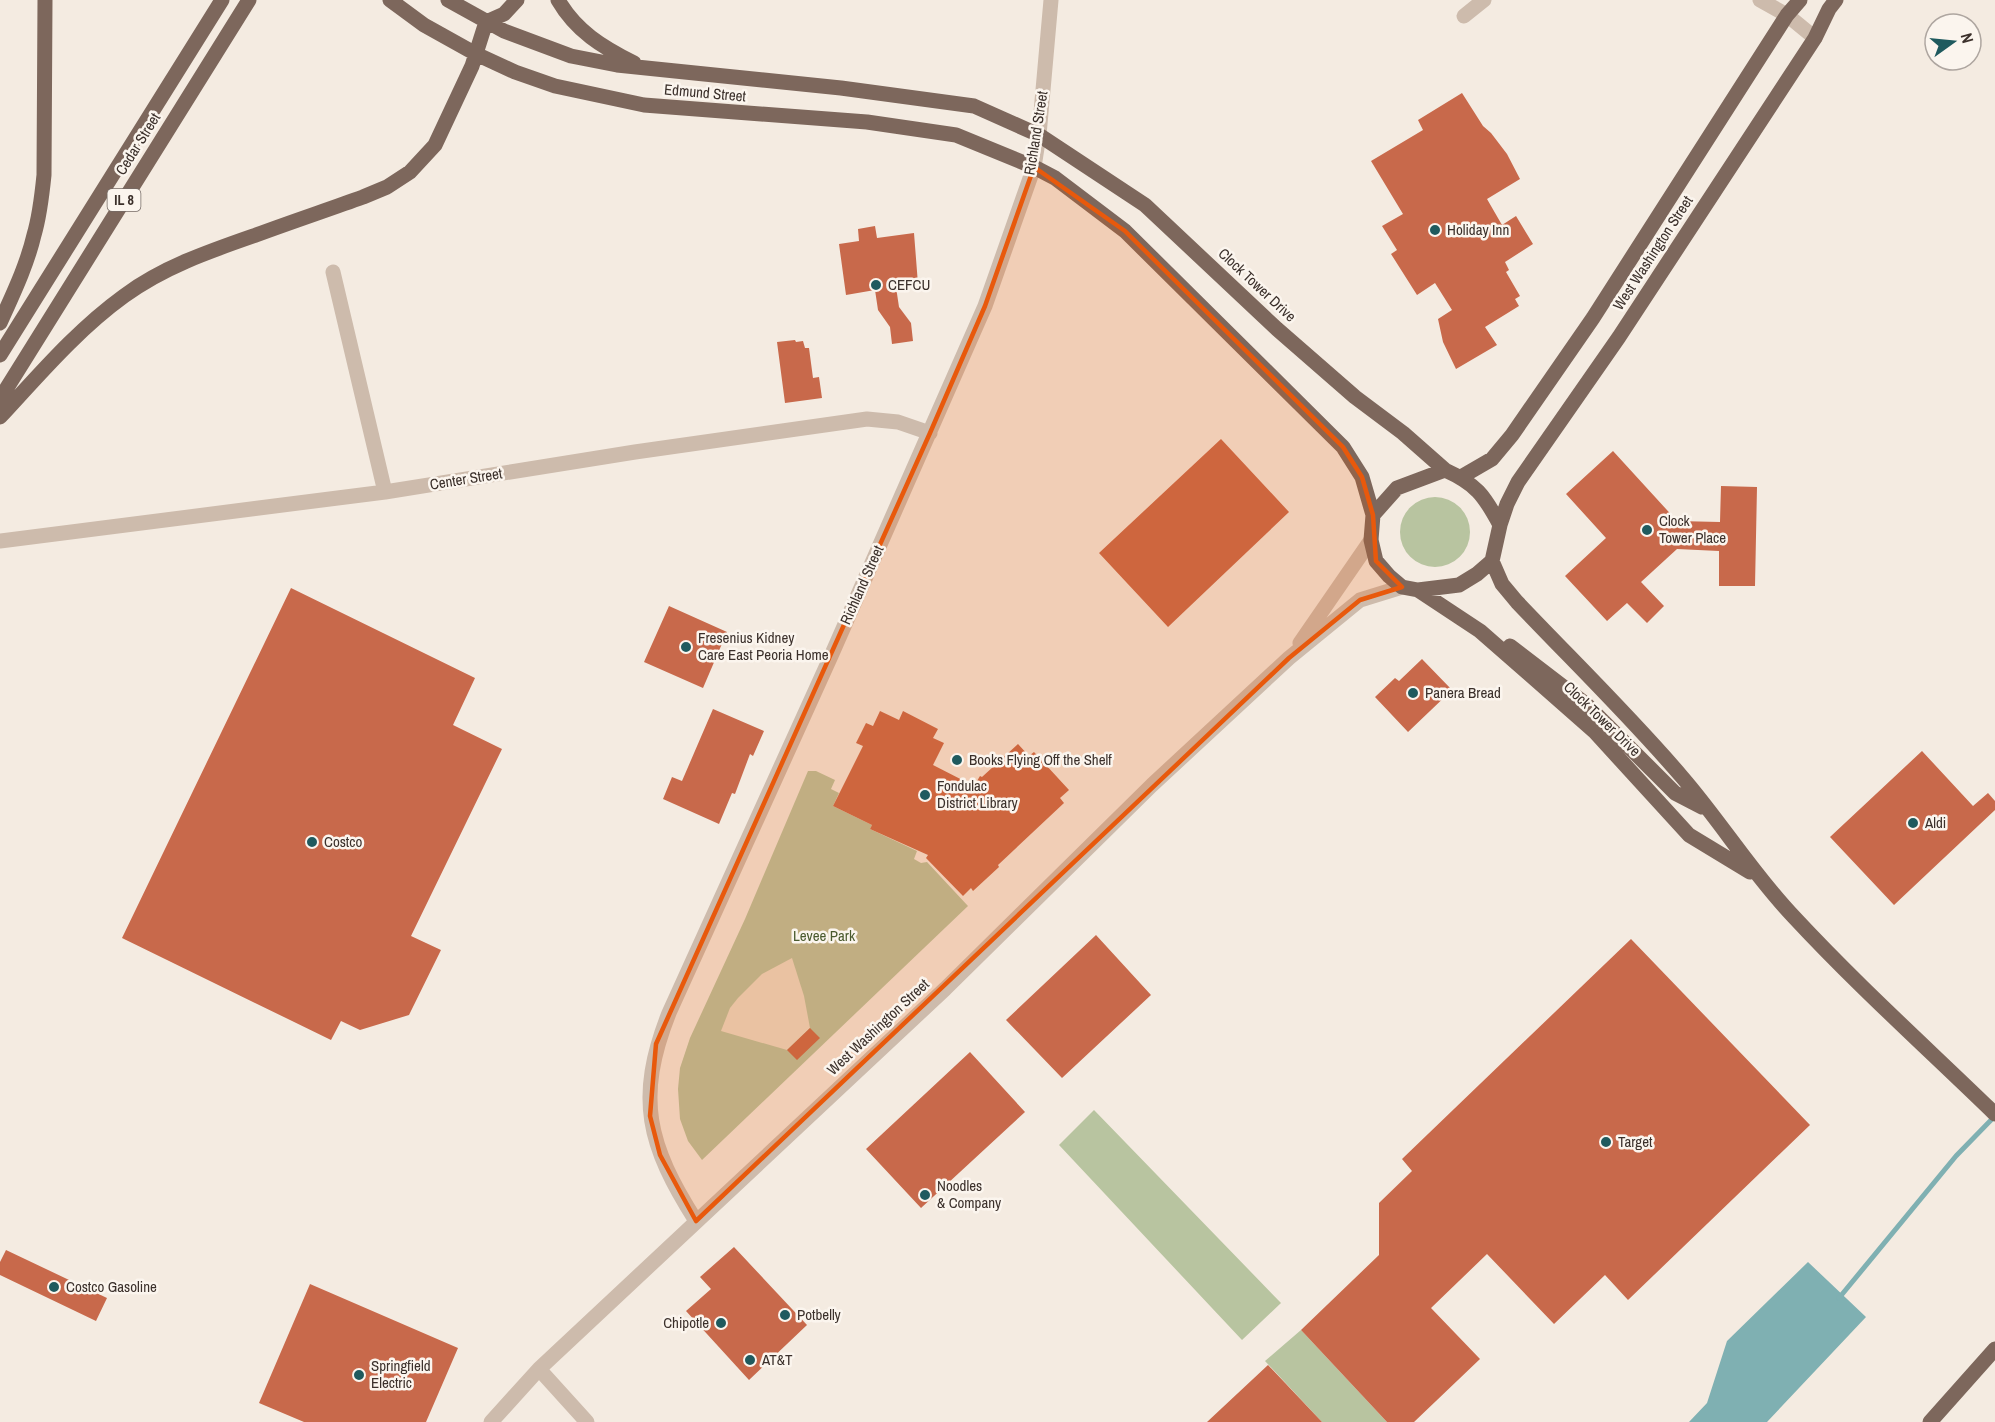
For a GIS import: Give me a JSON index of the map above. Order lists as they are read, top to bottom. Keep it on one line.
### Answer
{"streets":{"main road":["Edmund Street","Cedar Street","IL 8","West Washington Street","Clock Tower Drive"],"street":["Richland Street","Center Street"]},"crossings":[["Edmund Street","Richland Street"],["Edmund Street","Clock Tower Drive"],["Richland Street","West Washington Street"],["Richland Street","Clock Tower Drive"],["Richland Street","Center Street"],["West Washington Street","Clock Tower Drive"]],"parks":["Levee Park"],"places":["Holiday Inn","CEFCU","Clock Tower Place","Fresenius Kidney Care East Peoria Home","Panera Bread","Books Flying Off the Shelf","Fondulac District Library","Aldi","Costco","Target","Noodles & Company","Costco Gasoline","Potbelly","Chipotle","AT&T","Springfield Electric"],"north":"right"}
